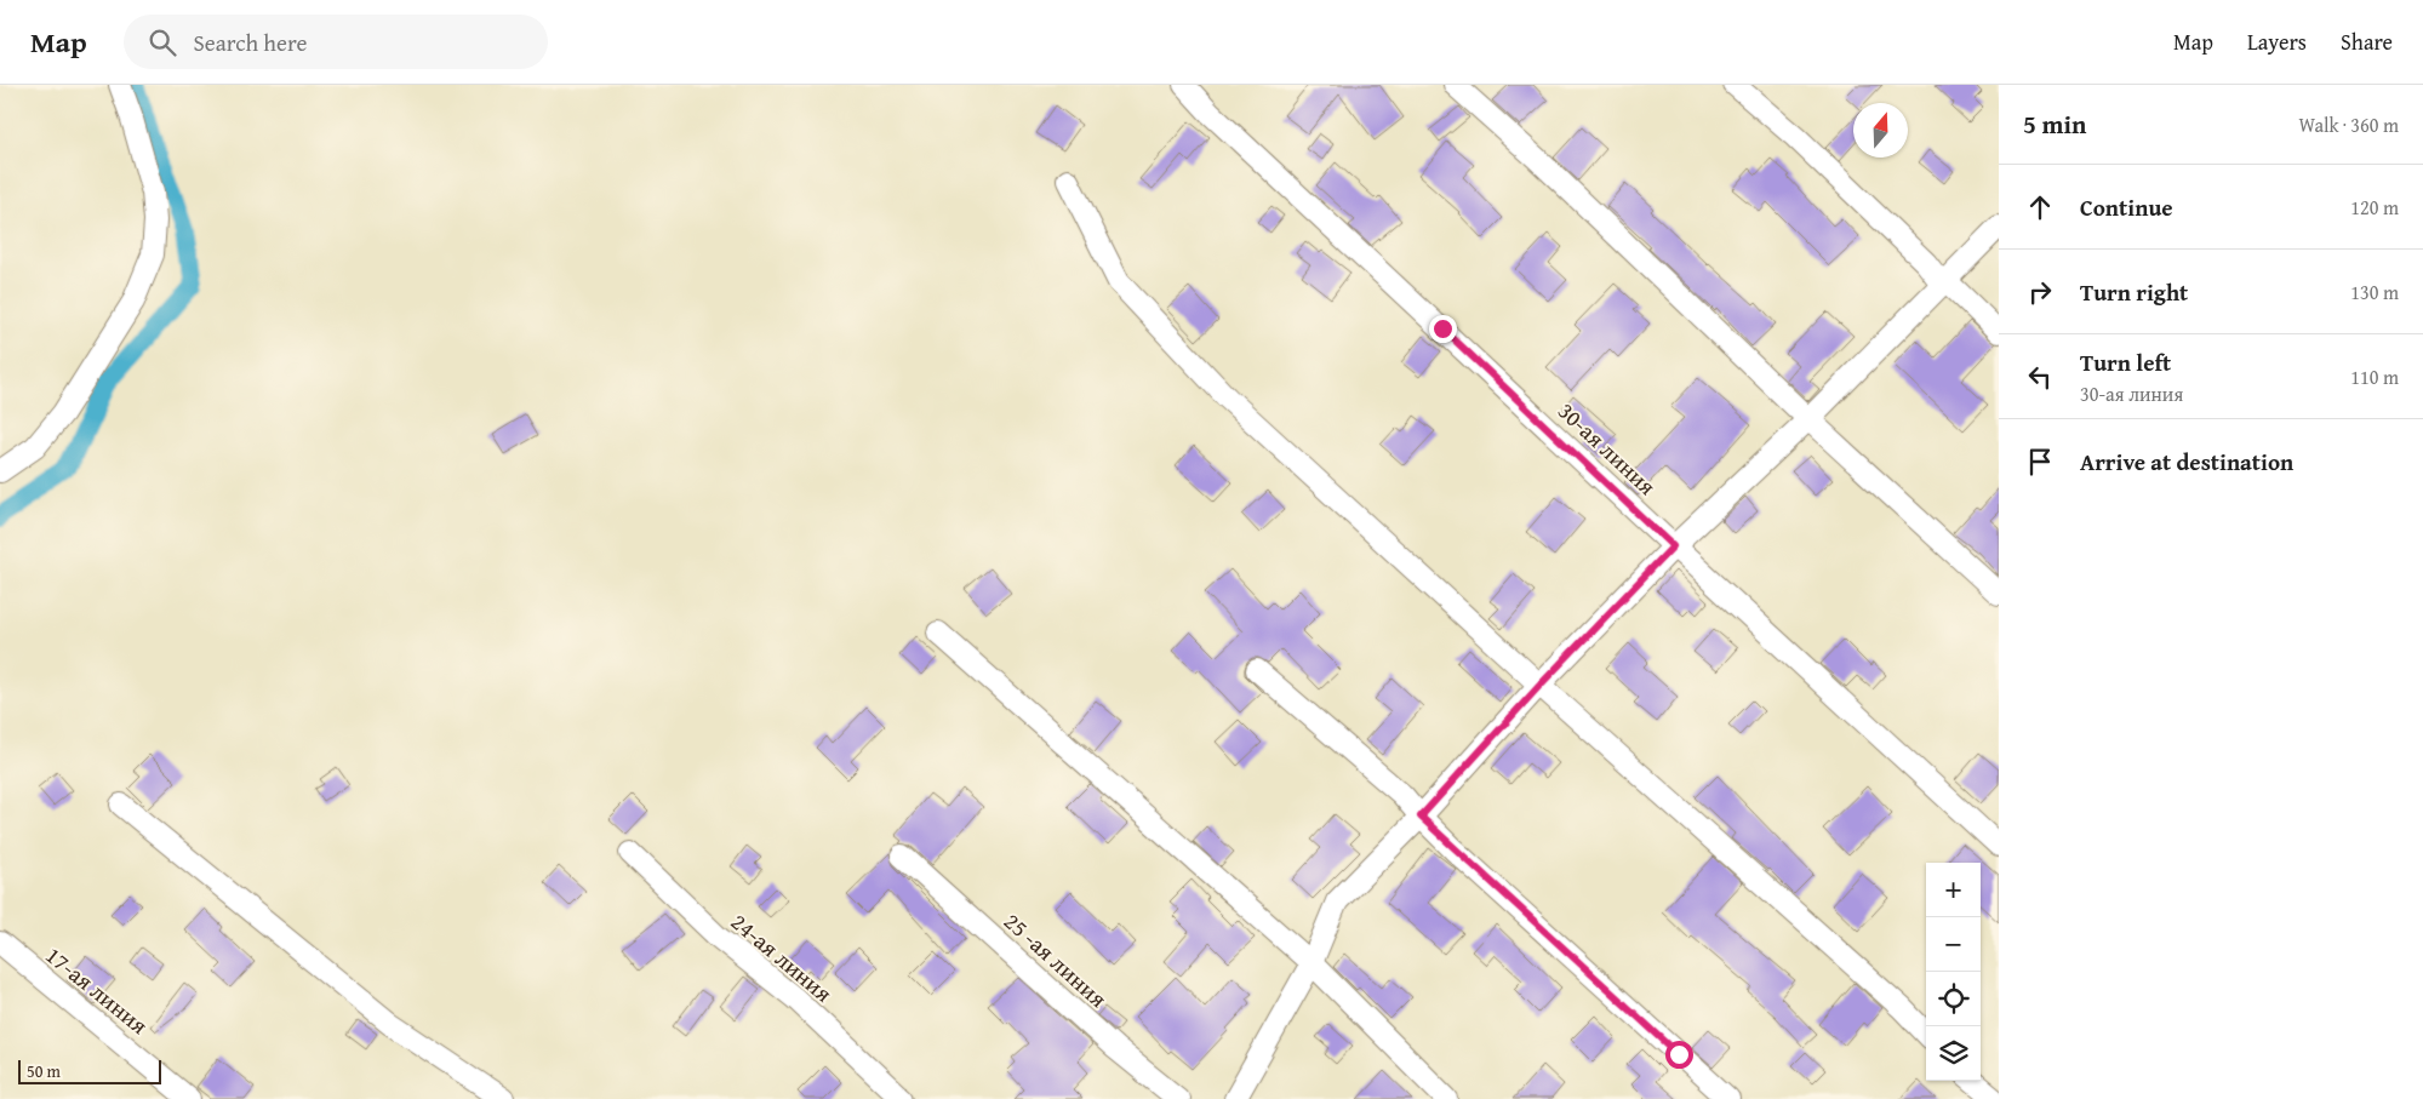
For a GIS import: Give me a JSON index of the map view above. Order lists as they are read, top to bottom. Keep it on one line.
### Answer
{"streets":{"street":["30-ая линия","24-ая линия","25 -ая линия","17-ая линия"]},"scale_bar":"50 m","north":"top","page":{"header":"Map","search":"Search here","nav":["Map","Layers","Share"],"heading":["5 min","Walk · 360 m"],"list":[["Continue","120 m"],["Turn right","130 m"],["Turn left","30-ая линия","110 m"],"Arrive at destination"],"map_buttons":["+","−"],"scale":"50 m"}}
